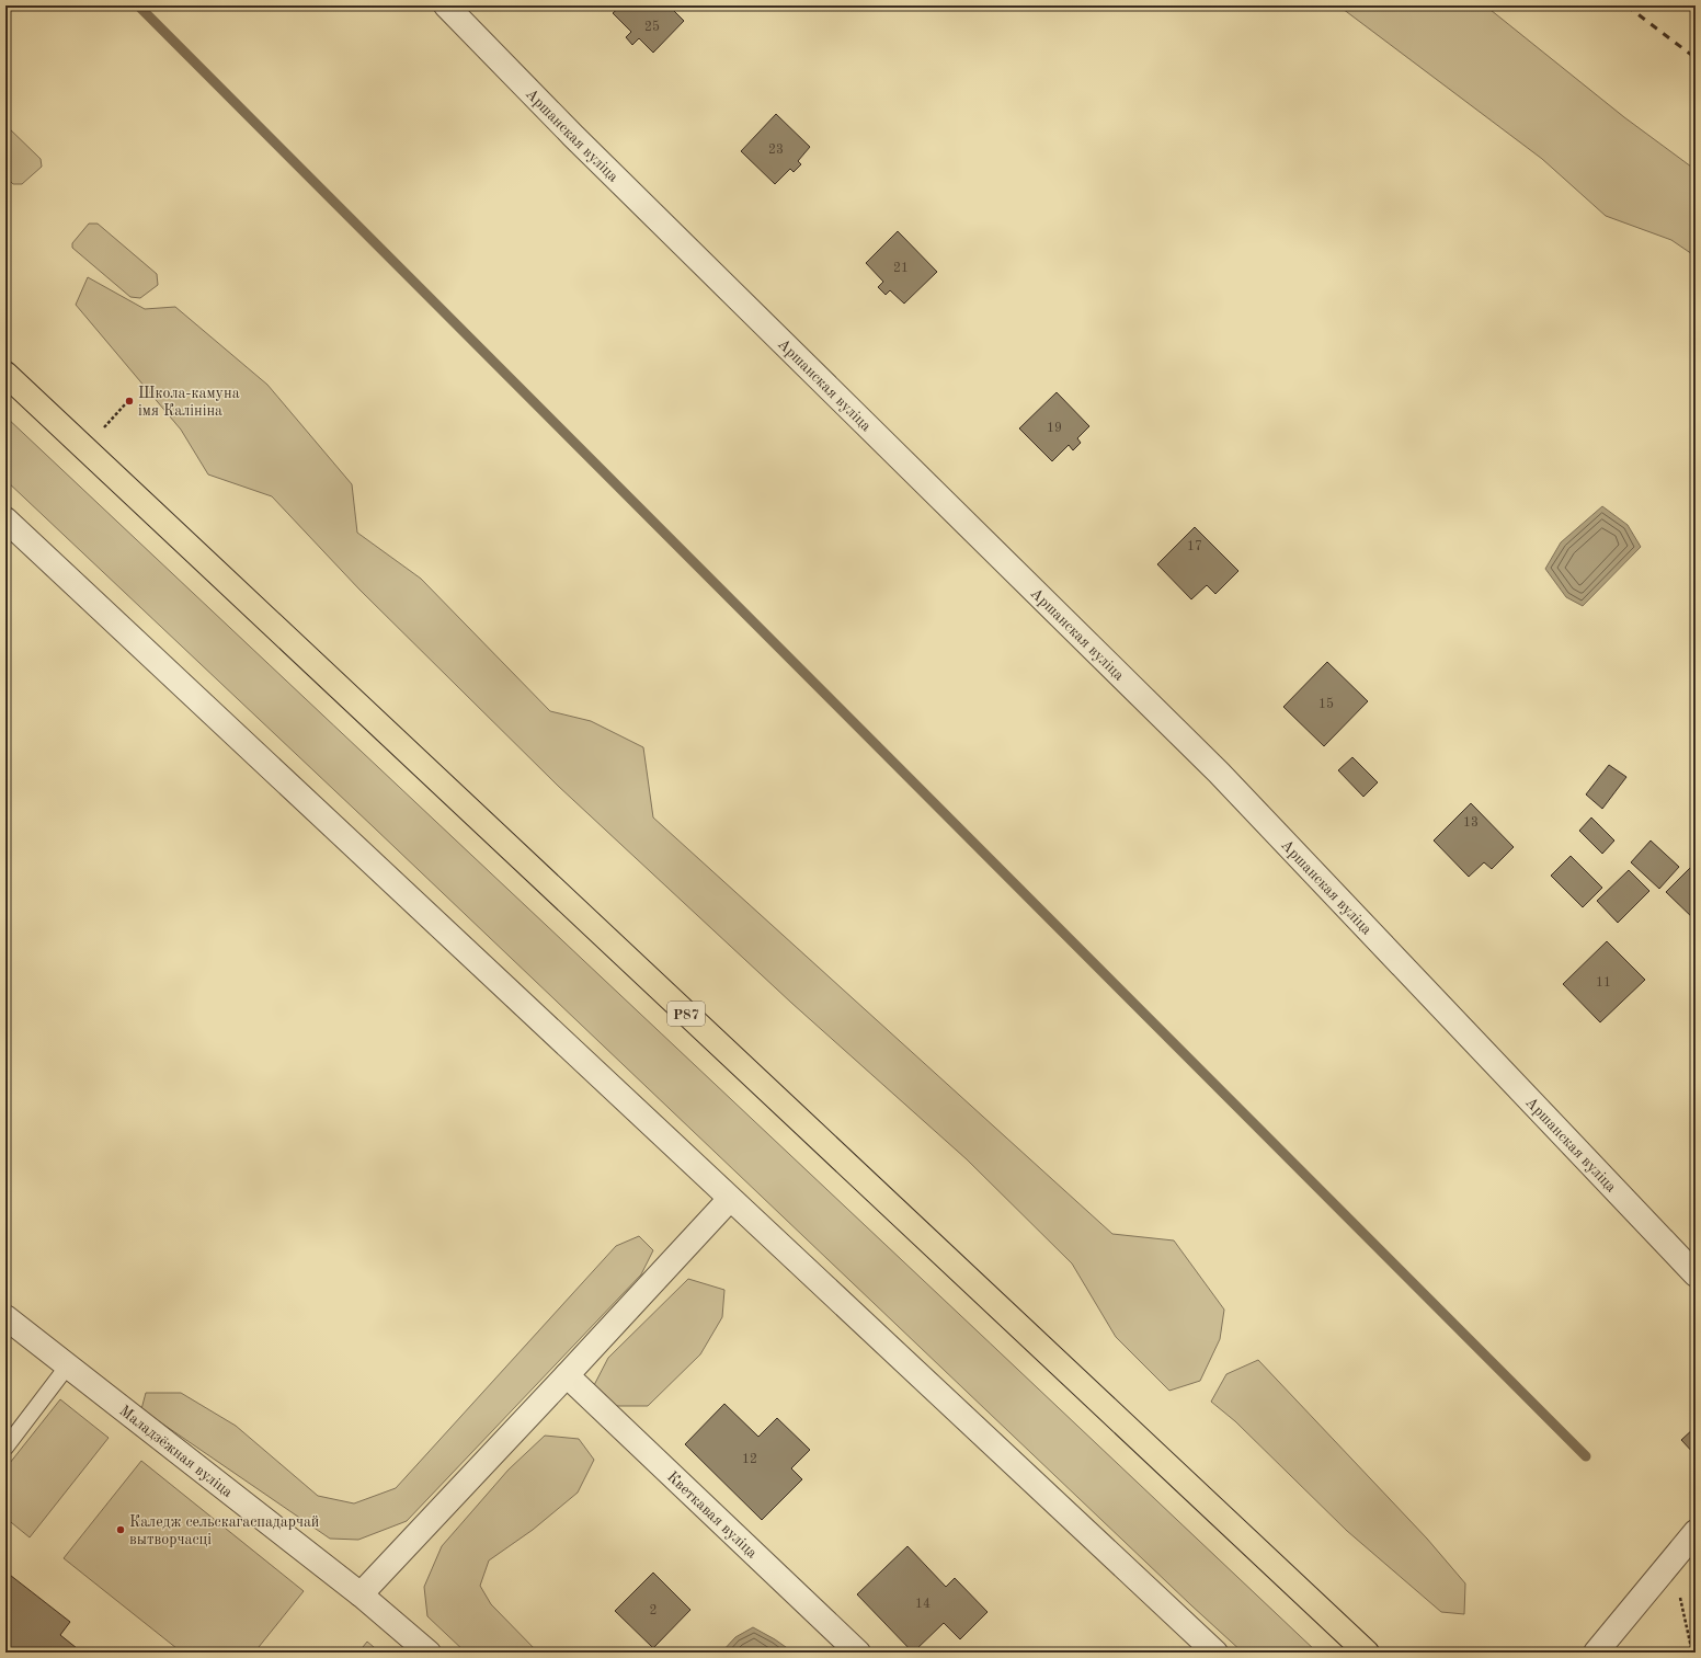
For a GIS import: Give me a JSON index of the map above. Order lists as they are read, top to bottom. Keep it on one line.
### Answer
{"streets":{"main road":["Р87"],"street":["Аршанская вуліца","Маладзёжная вуліца","Кветкавая вуліца"]},"places":["Школа-камуна імя Калініна","Каледж сельскагаспадарчай вытворчасці"],"house_numbers":["25","23","21","19","17","15","13","11","12","14","2"]}
